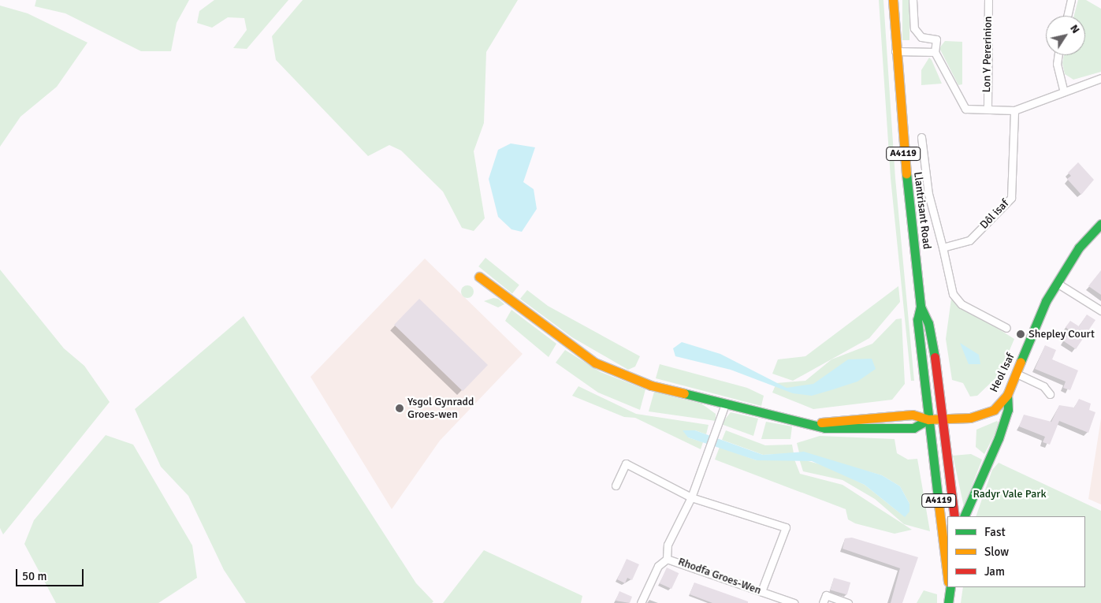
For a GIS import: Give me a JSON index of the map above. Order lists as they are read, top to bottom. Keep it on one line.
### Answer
{"streets":{"main road":["A4119","Llantrisant Road","Heol Isaf"],"street":["Lon Y Pererinion","Dôl isaf","Rhodfa Groes-Wen"]},"crossings":[["Llantrisant Road","Heol Isaf"]],"parks":["Radyr Vale Park"],"places":["Shepley Court","Ysgol Gynradd Groes-wen"],"legend":["Fast","Slow","Jam"],"scale_bar":"50 m","north":"top right"}
